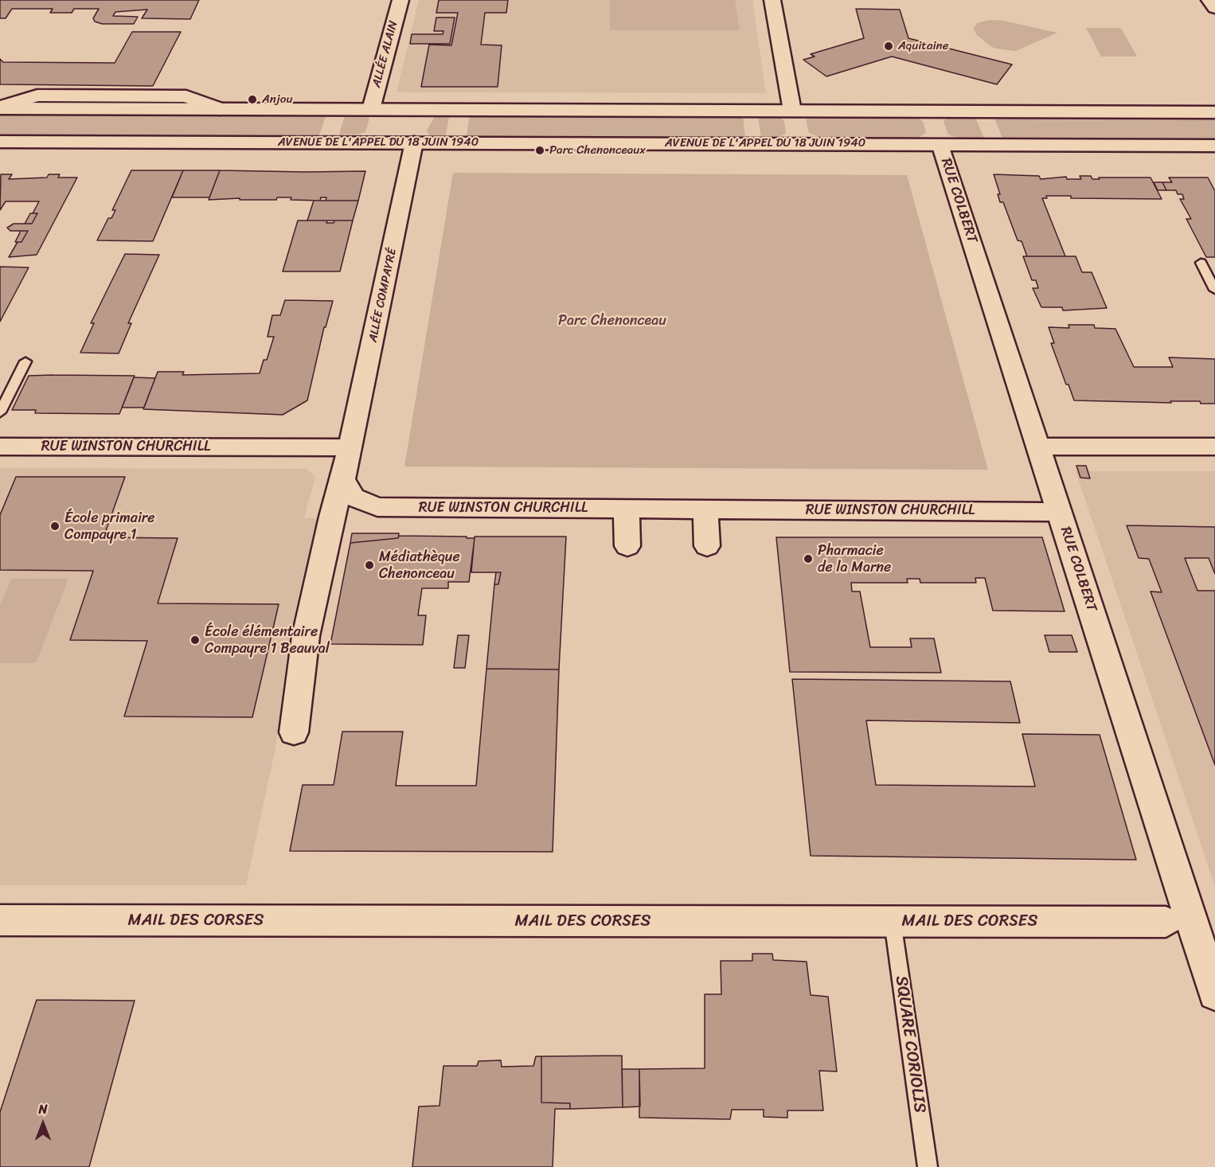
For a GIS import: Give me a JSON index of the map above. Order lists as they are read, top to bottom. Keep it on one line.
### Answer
{"streets":{"street":["ALLÉE ALAIN","AVENUE DE L'APPEL DU 18 JUIN 1940","RUE COLBERT","ALLÉE COMPAYRÉ","RUE WINSTON CHURCHILL","MAIL DES CORSES"],"lane":["SQUARE CORIOLIS"]},"crossings":[["ALLÉE ALAIN","AVENUE DE L'APPEL DU 18 JUIN 1940"],["AVENUE DE L'APPEL DU 18 JUIN 1940","RUE COLBERT"],["AVENUE DE L'APPEL DU 18 JUIN 1940","ALLÉE COMPAYRÉ"],["RUE COLBERT","RUE WINSTON CHURCHILL"],["ALLÉE COMPAYRÉ","RUE WINSTON CHURCHILL"],["MAIL DES CORSES","SQUARE CORIOLIS"]],"parks":["Parc Chenonceau"],"places":["Aquitaine","Anjou","Parc Chenonceaux","École primaire Compayre 1","Pharmacie de la Marne","Médiathèque Chenonceau","École élémentaire Compayre 1 Beauval"],"north":"top"}
